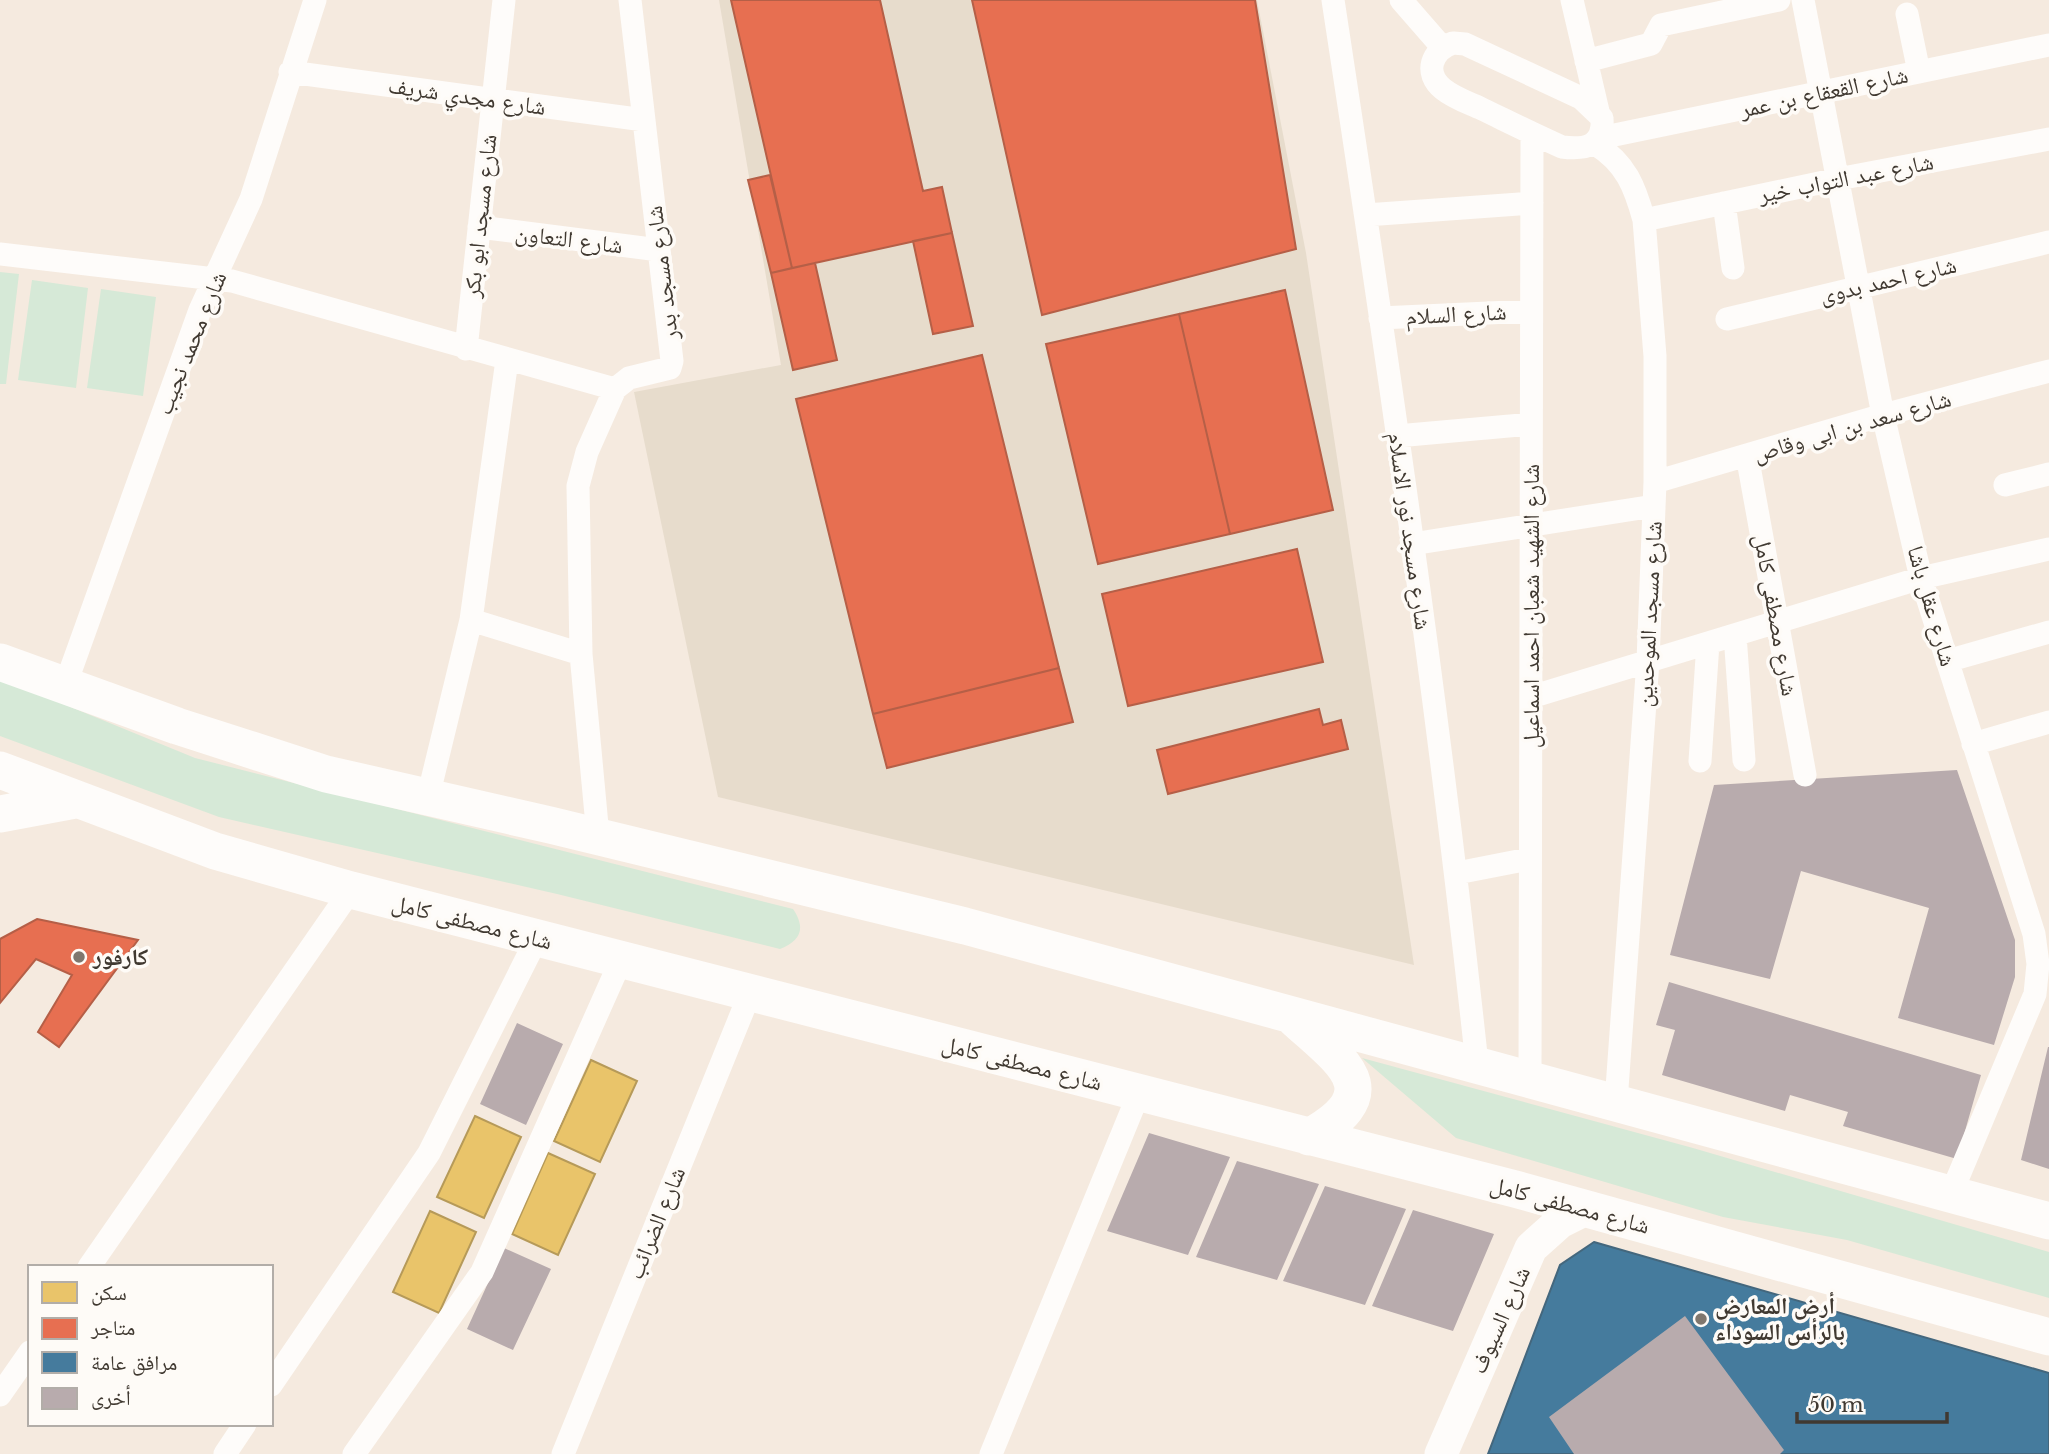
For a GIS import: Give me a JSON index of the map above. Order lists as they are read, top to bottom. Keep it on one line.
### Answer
{"streets":{"main road":["شارع مصطفى كامل","شارع السيوف"],"street":["شارع القعقاع بن عمر","شارع مجدي شريف","شارع عبد التواب خير","شارع مسجد ابو بكر","شارع التعاون","شارع مسجد بدر","شارع احمد بدوى","شارع السلام","شارع محمد نجيب","شارع سعد بن ابى وقاص","شارع مسجد نور الاسلام","شارع الشهيد شعبان احمد اسماعيل","شارع عقل باشا","شارع مسجد الموحدين","شارع الضرائب"]},"crossings":[["شارع القعقاع بن عمر","شارع الشهيد شعبان احمد اسماعيل"],["شارع القعقاع بن عمر","شارع عقل باشا"],["شارع القعقاع بن عمر","شارع مسجد الموحدين"],["شارع مجدي شريف","شارع مسجد ابو بكر"],["شارع مجدي شريف","شارع مسجد بدر"],["شارع مجدي شريف","شارع محمد نجيب"],["شارع عبد التواب خير","شارع عقل باشا"],["شارع عبد التواب خير","شارع مسجد الموحدين"],["شارع مسجد ابو بكر","شارع التعاون"],["شارع التعاون","شارع مسجد بدر"],["شارع احمد بدوى","شارع عقل باشا"],["شارع السلام","شارع مسجد نور الاسلام"],["شارع السلام","شارع الشهيد شعبان احمد اسماعيل"],["شارع سعد بن ابى وقاص","شارع عقل باشا"],["شارع سعد بن ابى وقاص","شارع مسجد الموحدين"],["شارع سعد بن ابى وقاص","شارع مصطفى كامل"],["شارع مصطفى كامل","شارع الضرائب"],["شارع مصطفى كامل","شارع السيوف"]],"places":["كارفور","أرض المعارض بالرأس السوداء"],"legend":["سكن","متاجر","مرافق عامة","أخرى"],"scale_bar":"50 m"}
